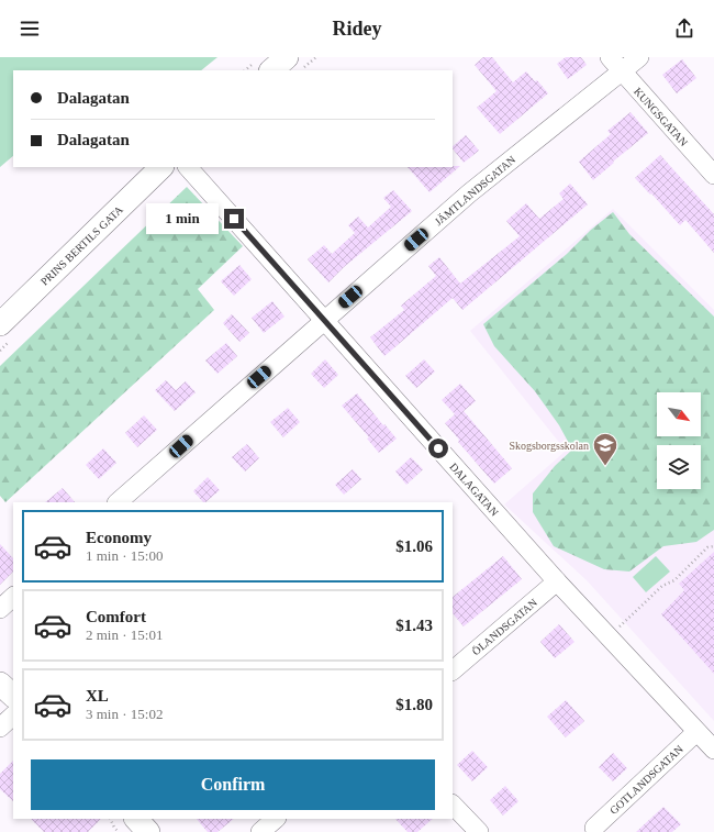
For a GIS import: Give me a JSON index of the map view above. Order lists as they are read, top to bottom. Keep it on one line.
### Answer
{"streets":{"street":["KUNGSGATAN","JÄMTLANDSGATAN","PRINS BERTILS GATA","DALAGATAN","ÖLANDSGATAN","GOTLANDSGATAN"]},"crossings":[["KUNGSGATAN","JÄMTLANDSGATAN"],["JÄMTLANDSGATAN","DALAGATAN"],["DALAGATAN","ÖLANDSGATAN"],["DALAGATAN","GOTLANDSGATAN"]],"places":{"school or university":["Skogsborgsskolan"]},"north":"bottom right","page":{"header":"Ridey","banner":["Dalagatan","Dalagatan"],"bubble":"1 min","list":[{"name":"Economy","note":"1 min · 15:00","value":"$1.06"},{"name":"Comfort","note":"2 min · 15:01","value":"$1.43"},{"name":"XL","note":"3 min · 15:02","value":"$1.80"}],"buttons":"Confirm"}}
